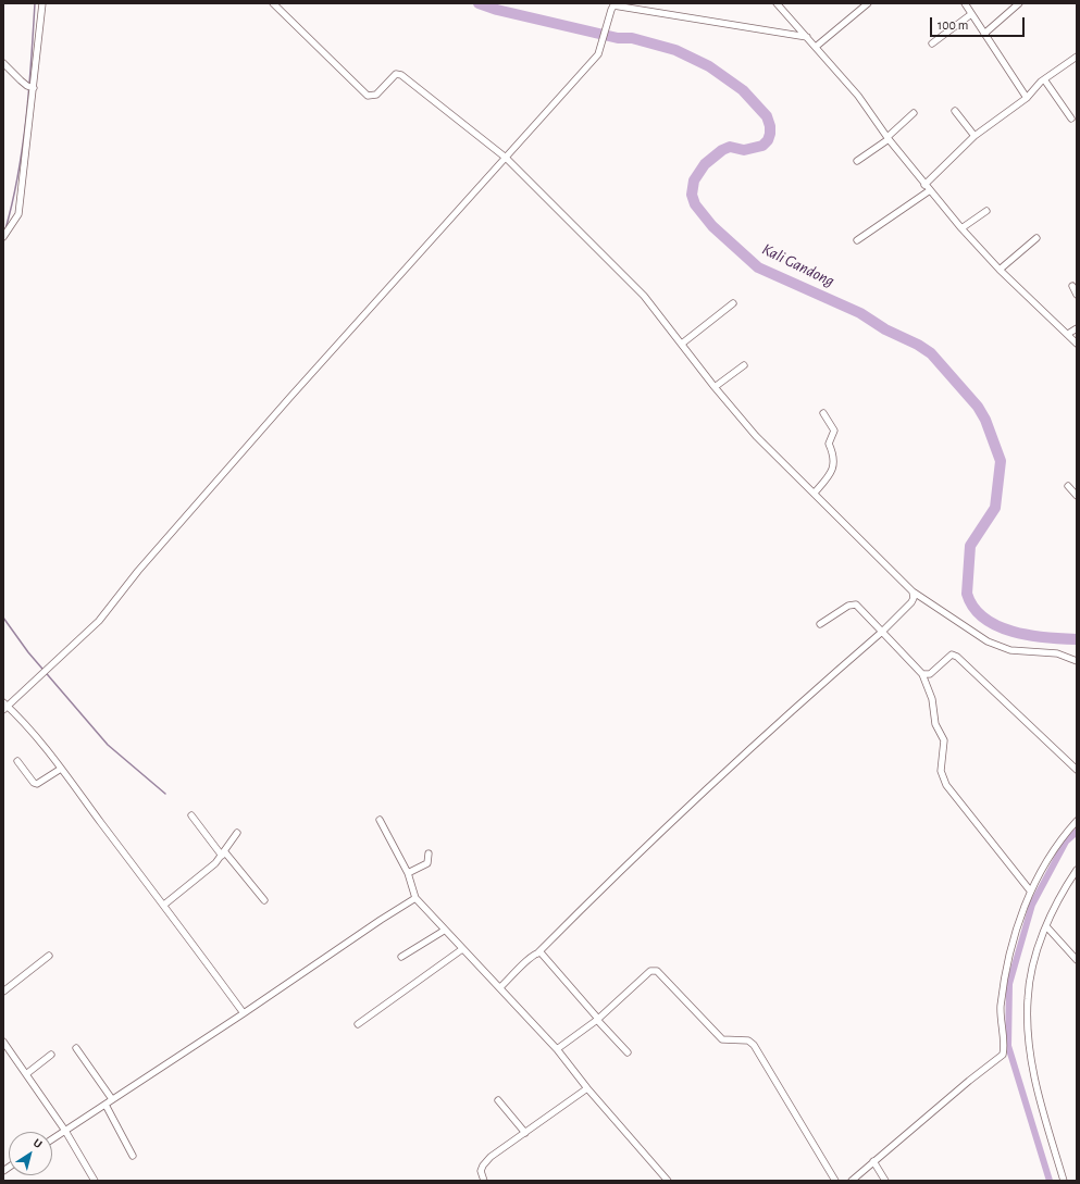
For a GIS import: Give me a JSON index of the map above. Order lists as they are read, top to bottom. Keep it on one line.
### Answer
{"water":["Kali Gandong"],"scale_bar":"100 m","north":"top right"}
